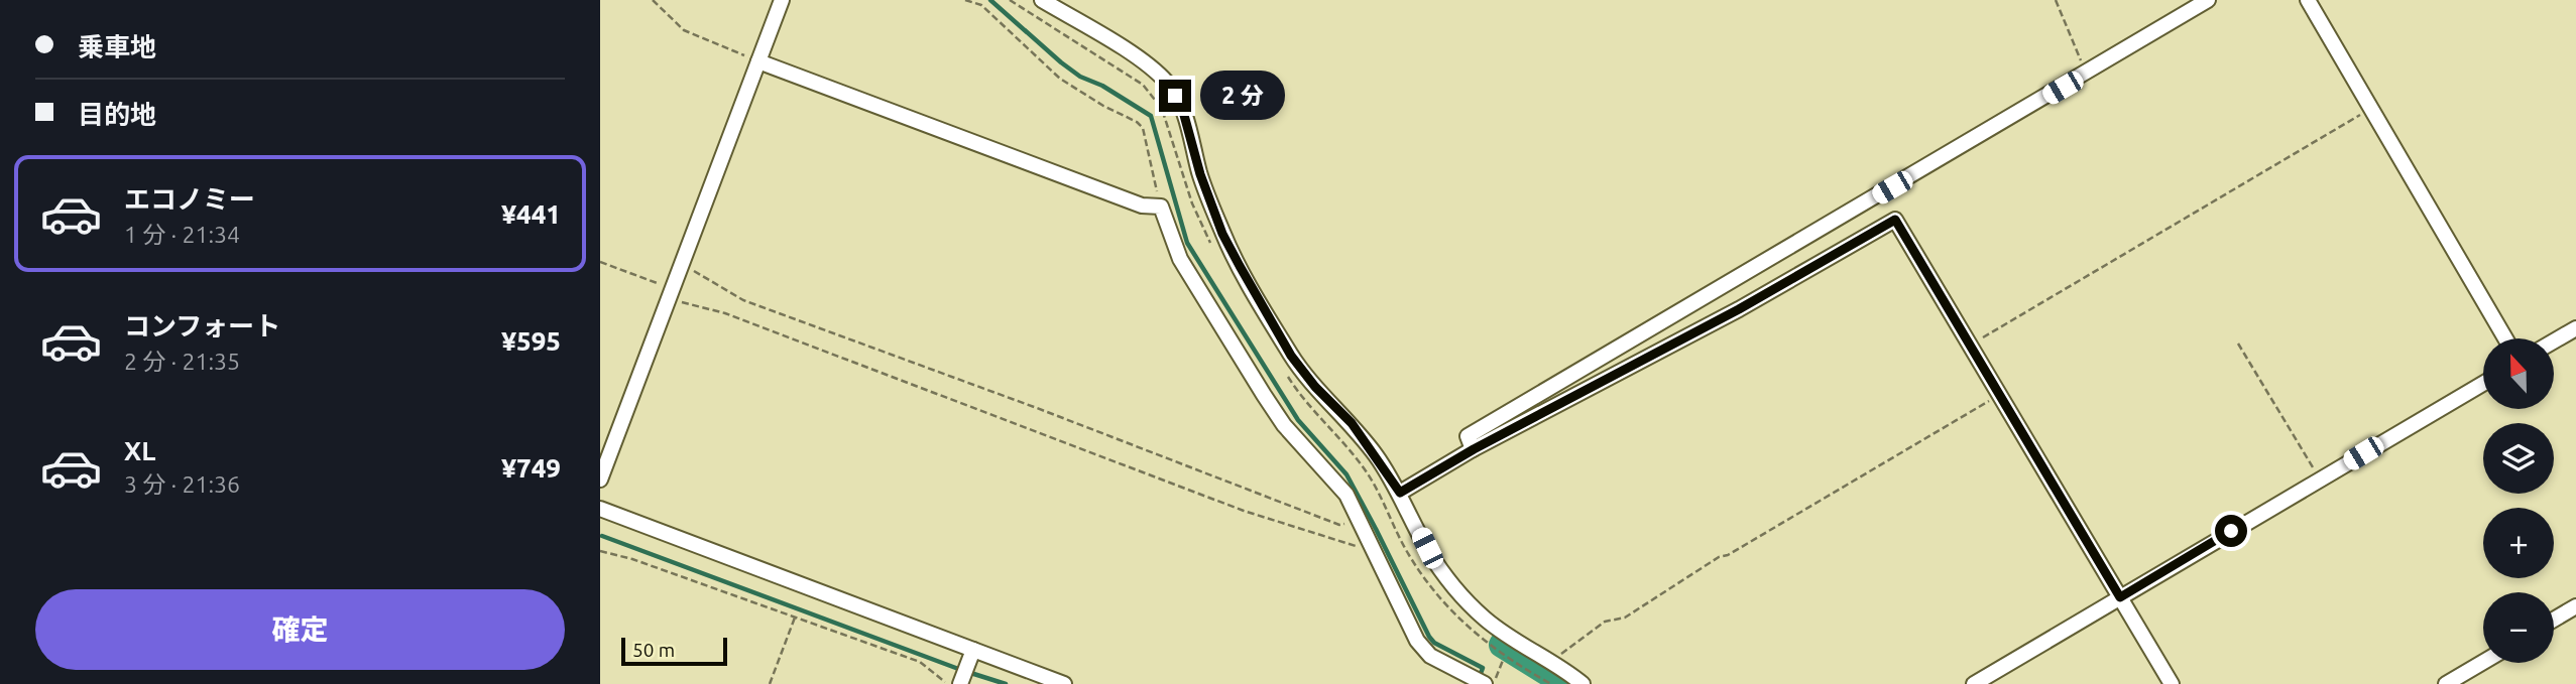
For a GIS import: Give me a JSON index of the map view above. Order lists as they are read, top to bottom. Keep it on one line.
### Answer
{"scale_bar":"50 m","north":"top","page":{"banner":["乗車地","目的地"],"bubble":"2 分","list":[{"name":"エコノミー","note":"1 分 · 21:34","value":"¥441"},{"name":"コンフォート","note":"2 分 · 21:35","value":"¥595"},{"name":"XL","note":"3 分 · 21:36","value":"¥749"}],"map_buttons":["+","−"],"buttons":"確定","scale":"50 m"}}
